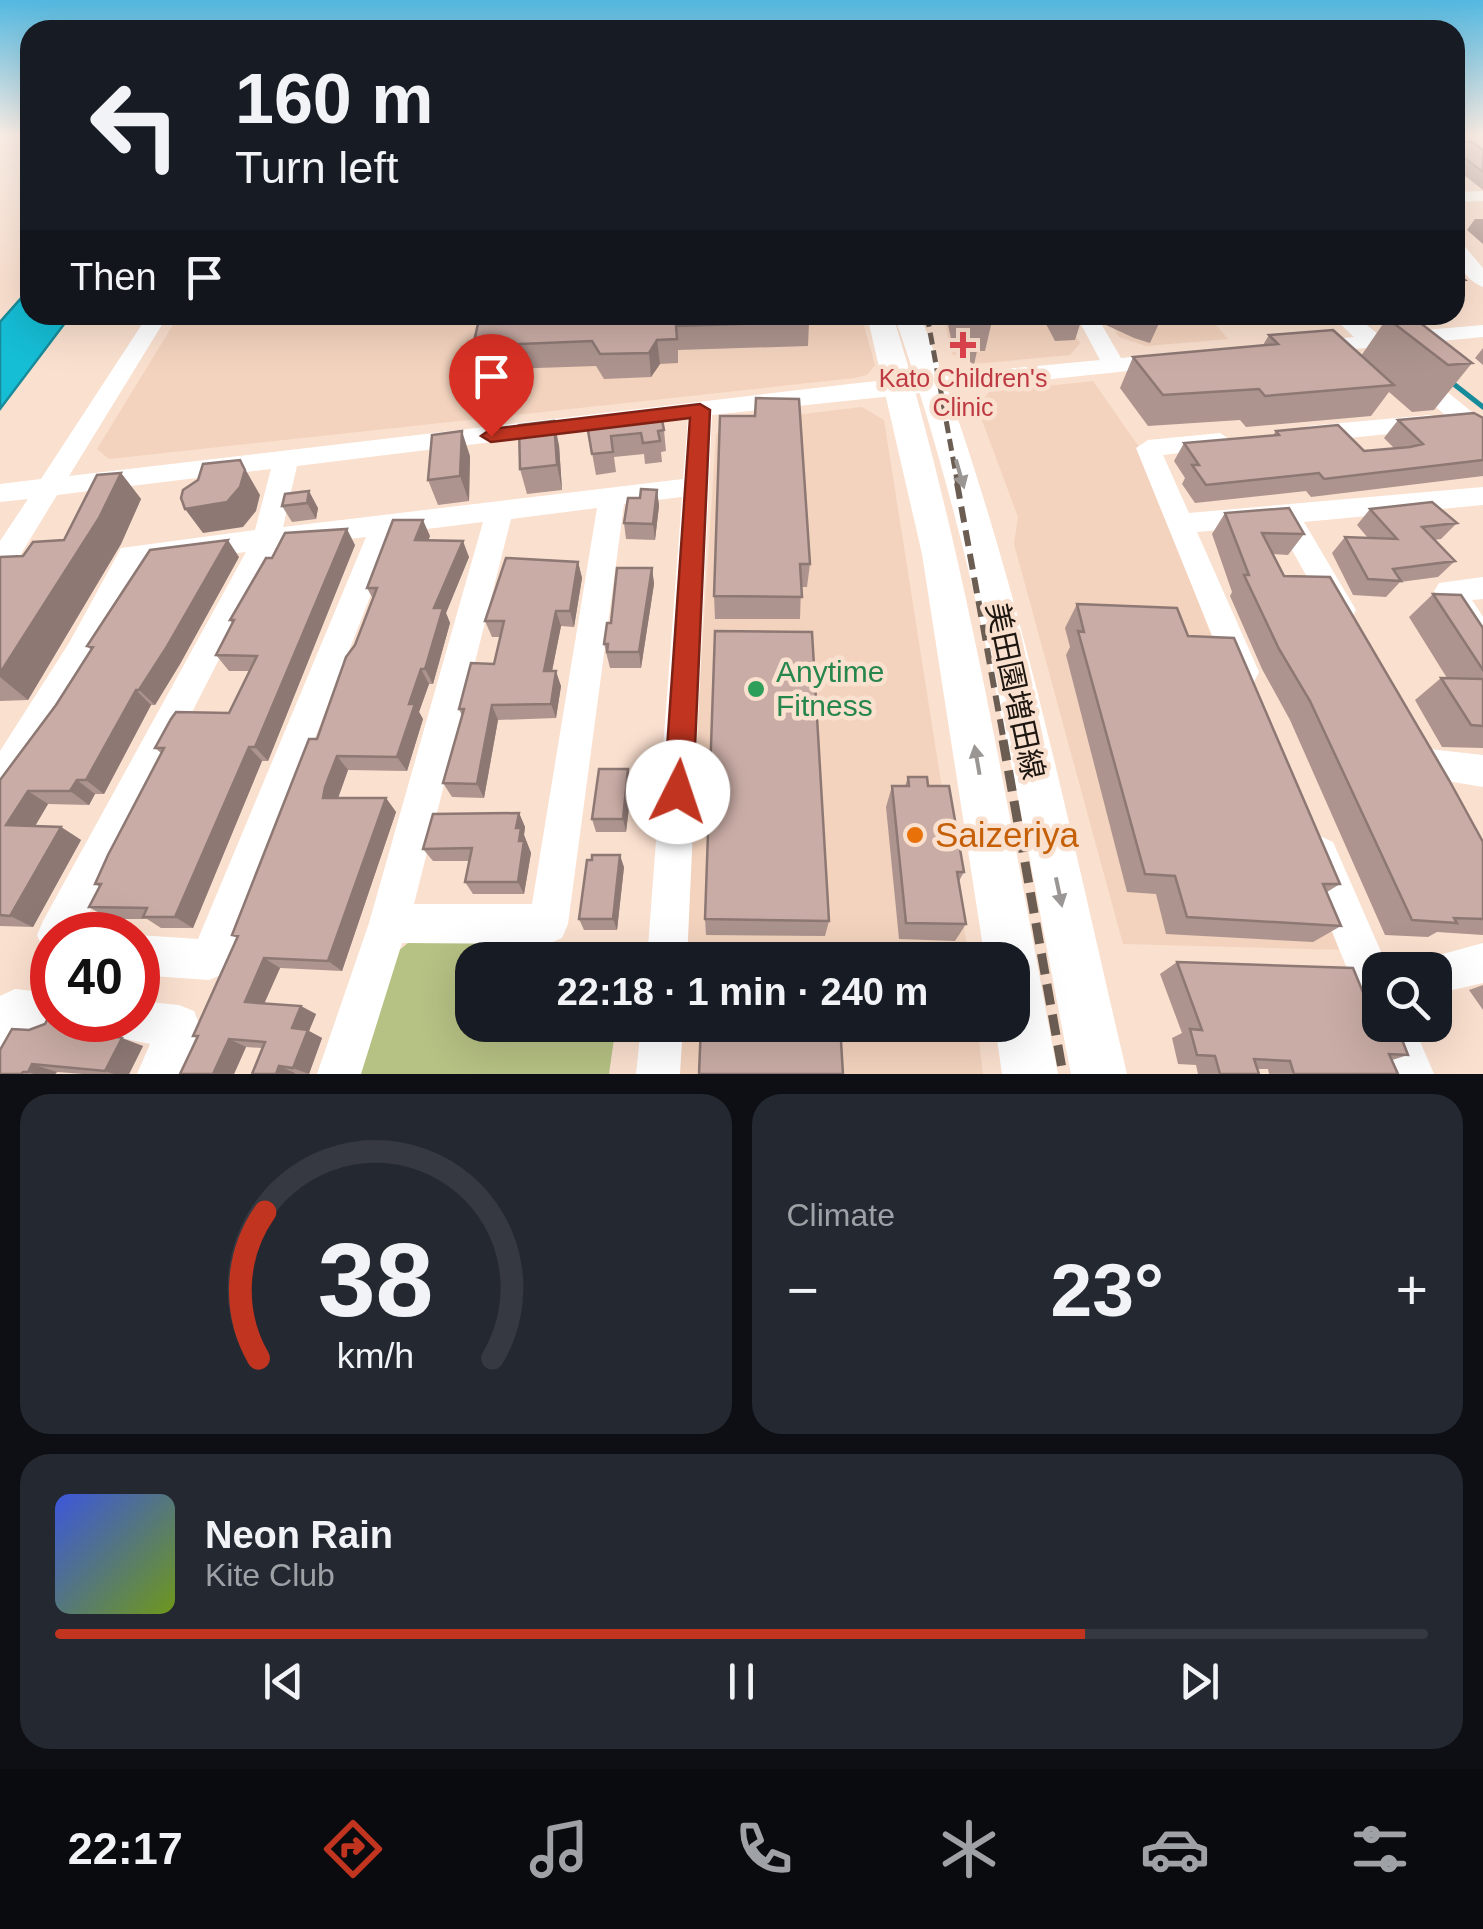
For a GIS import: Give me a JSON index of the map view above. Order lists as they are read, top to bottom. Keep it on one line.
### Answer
{"streets":{"main road":["美田園増田線"]},"places":{"health":["Kato Children's Clinic"],"other":["Anytime Fitness","Saizeriya"]},"page":{"turn":["160 m","Turn left"],"then":"Then","limit":"40","trip":"22:18 · 1 min · 240 m","tile":"Climate","heat":["−","23°","+"],"song":["Neon Rain","Kite Club"],"tabs":"22:17","gauge":["38","km/h"]}}
